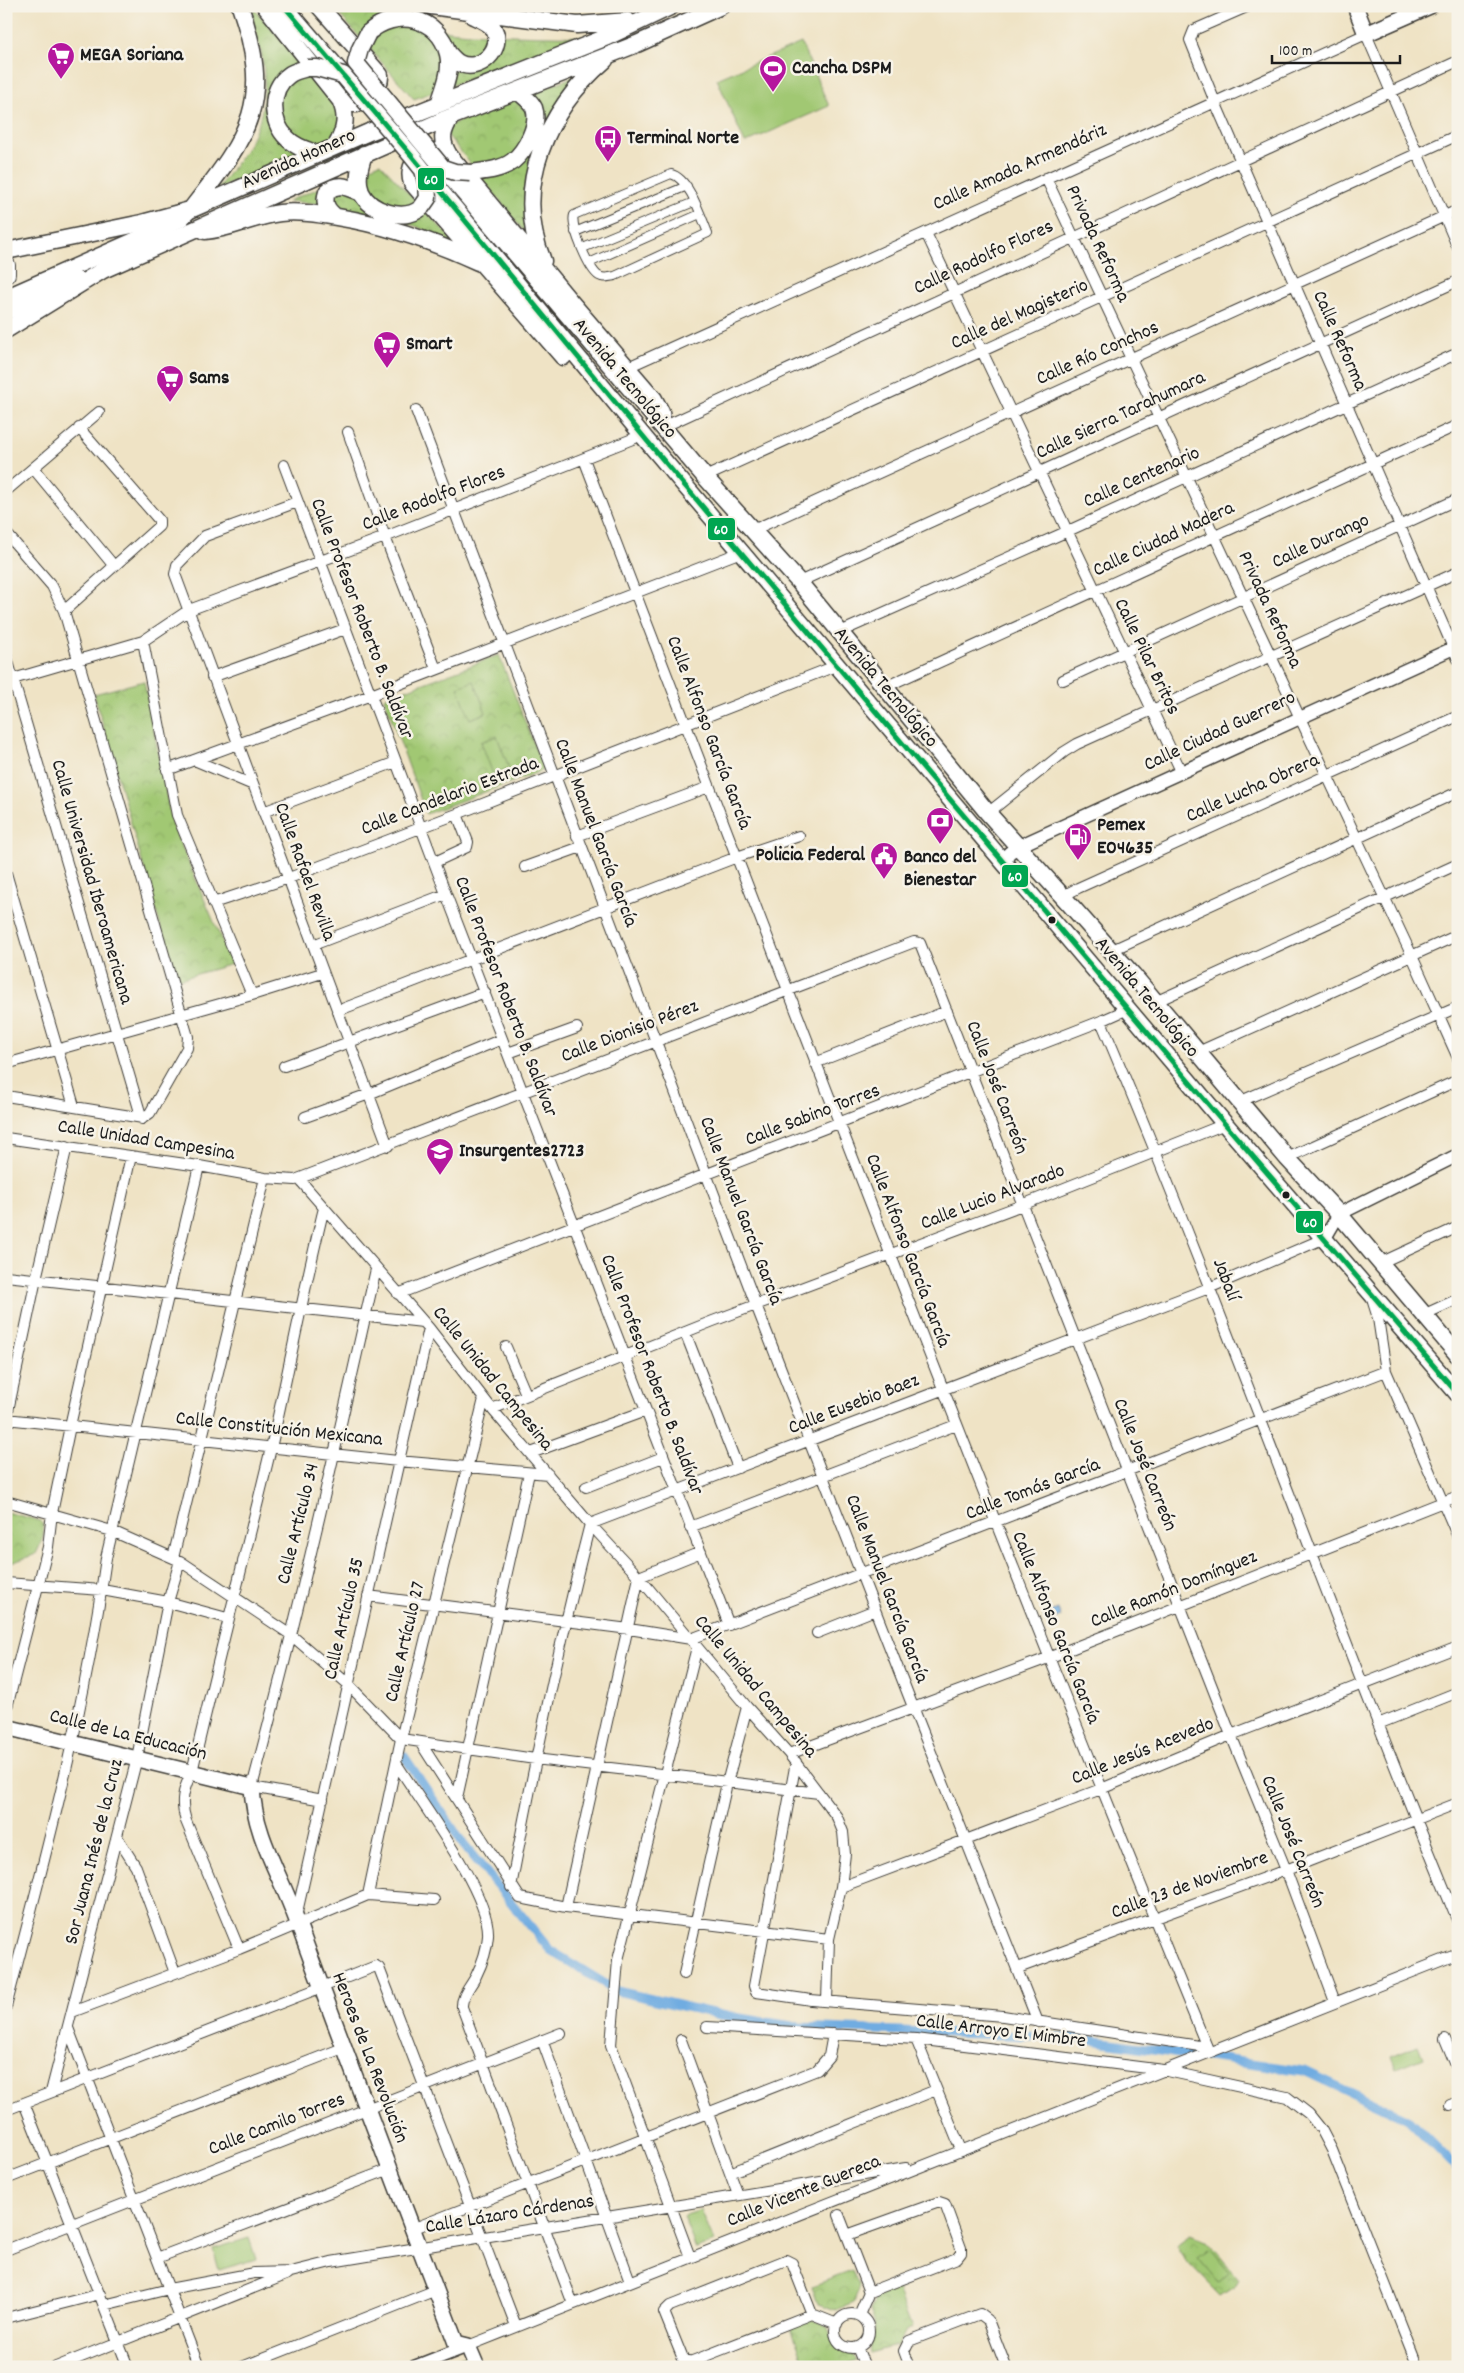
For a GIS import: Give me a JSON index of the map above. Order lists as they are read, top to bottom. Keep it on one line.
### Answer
{"streets":{"main road":["Avenida Homero","Calle Amada Armendáriz","Avenida Tecnológico","Calle de La Educación","Heroes de La Revolución"],"street":["Privada Reforma","Calle Rodolfo Flores","Calle del Magisterio","Calle Reforma","Calle Río Conchos","Calle Sierra Tarahumara","Calle Centenario","Calle Ciudad Madera","Calle Durango","Calle Profesor Roberto B. Saldívar","Calle Pilar Britos","Calle Ciudad Guerrero","Calle Alfonso García García","Calle Lucha Obrera","Calle Candelario Estrada","Calle Manuel García García","Calle Rafael Revilla","Calle Universidad Iberoamericana","Calle Dionisio Pérez","Calle José Carreón","Calle Sabino Torres","Calle Unidad Campesina","Calle Lucio Alvarado","Jabalí","Calle Eusebio Baez","Calle Constitución Mexicana","Calle Tomás García","Calle Artículo 34","Calle Ramón Domínguez","Calle Artículo 35","Calle Artículo 27","Calle Jesús Acevedo","Sor Juana Inés de la Cruz","Calle 23 de Noviembre","Calle Arroyo El Mimbre","Calle Camilo Torres","Calle Vicente Guereca","Calle Lázaro Cárdenas"]},"crossings":[["Calle Amada Armendáriz","Privada Reforma"],["Calle Amada Armendáriz","Calle Reforma"],["Calle Amada Armendáriz","Calle Pilar Britos"],["Privada Reforma","Calle Rodolfo Flores"],["Privada Reforma","Calle del Magisterio"],["Privada Reforma","Calle Río Conchos"],["Privada Reforma","Calle Sierra Tarahumara"],["Privada Reforma","Calle Centenario"],["Privada Reforma","Calle Ciudad Madera"],["Privada Reforma","Calle Durango"],["Privada Reforma","Calle Ciudad Guerrero"],["Privada Reforma","Calle Lucha Obrera"],["Calle Rodolfo Flores","Calle Reforma"],["Calle Rodolfo Flores","Avenida Tecnológico"],["Calle Rodolfo Flores","Calle Profesor Roberto B. Saldívar"],["Calle Rodolfo Flores","Calle Pilar Britos"],["Calle Rodolfo Flores","Calle Alfonso García García"],["Calle Rodolfo Flores","Calle Manuel García García"],["Calle Rodolfo Flores","Calle Rafael Revilla"],["Calle Rodolfo Flores","Calle Universidad Iberoamericana"],["Calle del Magisterio","Calle Reforma"],["Calle del Magisterio","Avenida Tecnológico"],["Calle del Magisterio","Calle Pilar Britos"],["Calle Reforma","Calle Río Conchos"],["Calle Reforma","Calle Sierra Tarahumara"],["Calle Reforma","Calle Centenario"],["Calle Reforma","Calle Ciudad Madera"],["Calle Reforma","Calle Durango"],["Calle Reforma","Calle Ciudad Guerrero"],["Calle Río Conchos","Avenida Tecnológico"],["Calle Río Conchos","Calle Pilar Britos"],["Avenida Tecnológico","Calle Sierra Tarahumara"],["Avenida Tecnológico","Calle Centenario"],["Avenida Tecnológico","Calle Ciudad Madera"],["Avenida Tecnológico","Calle Ciudad Guerrero"],["Avenida Tecnológico","Calle Lucha Obrera"],["Avenida Tecnológico","Calle Candelario Estrada"],["Avenida Tecnológico","Calle Sabino Torres"],["Avenida Tecnológico","Calle Lucio Alvarado"],["Avenida Tecnológico","Calle Eusebio Baez"],["Calle Sierra Tarahumara","Calle Pilar Britos"],["Calle Centenario","Calle Pilar Britos"],["Calle Ciudad Madera","Calle Pilar Britos"],["Calle Durango","Calle Pilar Britos"],["Calle Profesor Roberto B. Saldívar","Calle Candelario Estrada"],["Calle Profesor Roberto B. Saldívar","Calle Rafael Revilla"],["Calle Profesor Roberto B. Saldívar","Calle Dionisio Pérez"],["Calle Profesor Roberto B. Saldívar","Calle Sabino Torres"],["Calle Profesor Roberto B. Saldívar","Calle Lucio Alvarado"],["Calle Profesor Roberto B. Saldívar","Calle Eusebio Baez"],["Calle Profesor Roberto B. Saldívar","Calle Tomás García"],["Calle Pilar Britos","Calle Ciudad Guerrero"],["Calle Alfonso García García","Calle Candelario Estrada"],["Calle Alfonso García García","Calle Dionisio Pérez"],["Calle Alfonso García García","Calle Sabino Torres"],["Calle Alfonso García García","Calle Lucio Alvarado"],["Calle Alfonso García García","Calle Eusebio Baez"],["Calle Alfonso García García","Calle Tomás García"],["Calle Alfonso García García","Calle Ramón Domínguez"],["Calle Alfonso García García","Calle Jesús Acevedo"],["Calle Alfonso García García","Calle 23 de Noviembre"],["Calle Alfonso García García","Calle Vicente Guereca"],["Calle Candelario Estrada","Calle Manuel García García"],["Calle Candelario Estrada","Calle Rafael Revilla"],["Calle Manuel García García","Calle Dionisio Pérez"],["Calle Manuel García García","Calle Sabino Torres"],["Calle Manuel García García","Calle Lucio Alvarado"],["Calle Manuel García García","Calle Eusebio Baez"],["Calle Manuel García García","Calle Tomás García"],["Calle Manuel García García","Calle Ramón Domínguez"],["Calle Manuel García García","Calle Jesús Acevedo"],["Calle Manuel García García","Calle 23 de Noviembre"],["Calle Rafael Revilla","Calle Dionisio Pérez"],["Calle Dionisio Pérez","Calle José Carreón"],["Calle Dionisio Pérez","Calle Unidad Campesina"],["Calle José Carreón","Calle Sabino Torres"],["Calle José Carreón","Calle Lucio Alvarado"],["Calle José Carreón","Calle Eusebio Baez"],["Calle José Carreón","Calle Tomás García"],["Calle José Carreón","Calle Ramón Domínguez"],["Calle José Carreón","Calle Jesús Acevedo"],["Calle José Carreón","Calle 23 de Noviembre"],["Calle José Carreón","Calle Vicente Guereca"],["Calle Sabino Torres","Calle Unidad Campesina"],["Calle Sabino Torres","Jabalí"],["Calle Unidad Campesina","Calle Lucio Alvarado"],["Calle Unidad Campesina","Calle Eusebio Baez"],["Calle Unidad Campesina","Calle Constitución Mexicana"],["Calle Unidad Campesina","Calle Tomás García"],["Calle Unidad Campesina","Calle Artículo 34"],["Calle Unidad Campesina","Calle Ramón Domínguez"],["Calle Unidad Campesina","Calle Artículo 35"],["Calle Unidad Campesina","Calle Artículo 27"],["Calle Unidad Campesina","Calle Jesús Acevedo"],["Calle Unidad Campesina","Sor Juana Inés de la Cruz"],["Calle Lucio Alvarado","Jabalí"],["Jabalí","Calle Eusebio Baez"],["Jabalí","Calle Tomás García"],["Jabalí","Calle Ramón Domínguez"],["Jabalí","Calle Jesús Acevedo"],["Jabalí","Calle 23 de Noviembre"],["Calle Constitución Mexicana","Calle Artículo 34"],["Calle Constitución Mexicana","Calle Artículo 35"],["Calle Constitución Mexicana","Calle Artículo 27"],["Calle Constitución Mexicana","Sor Juana Inés de la Cruz"],["Calle Artículo 34","Calle de La Educación"],["Calle Artículo 34","Heroes de La Revolución"],["Calle Artículo 35","Calle de La Educación"],["Calle Artículo 35","Heroes de La Revolución"],["Calle de La Educación","Sor Juana Inés de la Cruz"],["Calle de La Educación","Heroes de La Revolución"],["Calle Arroyo El Mimbre","Calle Vicente Guereca"],["Heroes de La Revolución","Calle Camilo Torres"],["Heroes de La Revolución","Calle Vicente Guereca"],["Heroes de La Revolución","Calle Lázaro Cárdenas"],["Calle Vicente Guereca","Calle Lázaro Cárdenas"]],"places":{"supermarket":["MEGA Soriana","Smart","Sams"],"sports":["Cancha DSPM"],"bus stop":["Terminal Norte"],"bank":["Banco del Bienestar"],"fuel station":["Pemex E04635"],"public building":["Policia Federal"],"school or university":["Insurgentes2723"]},"lines":["transit line 60"],"scale_bar":"100 m"}
